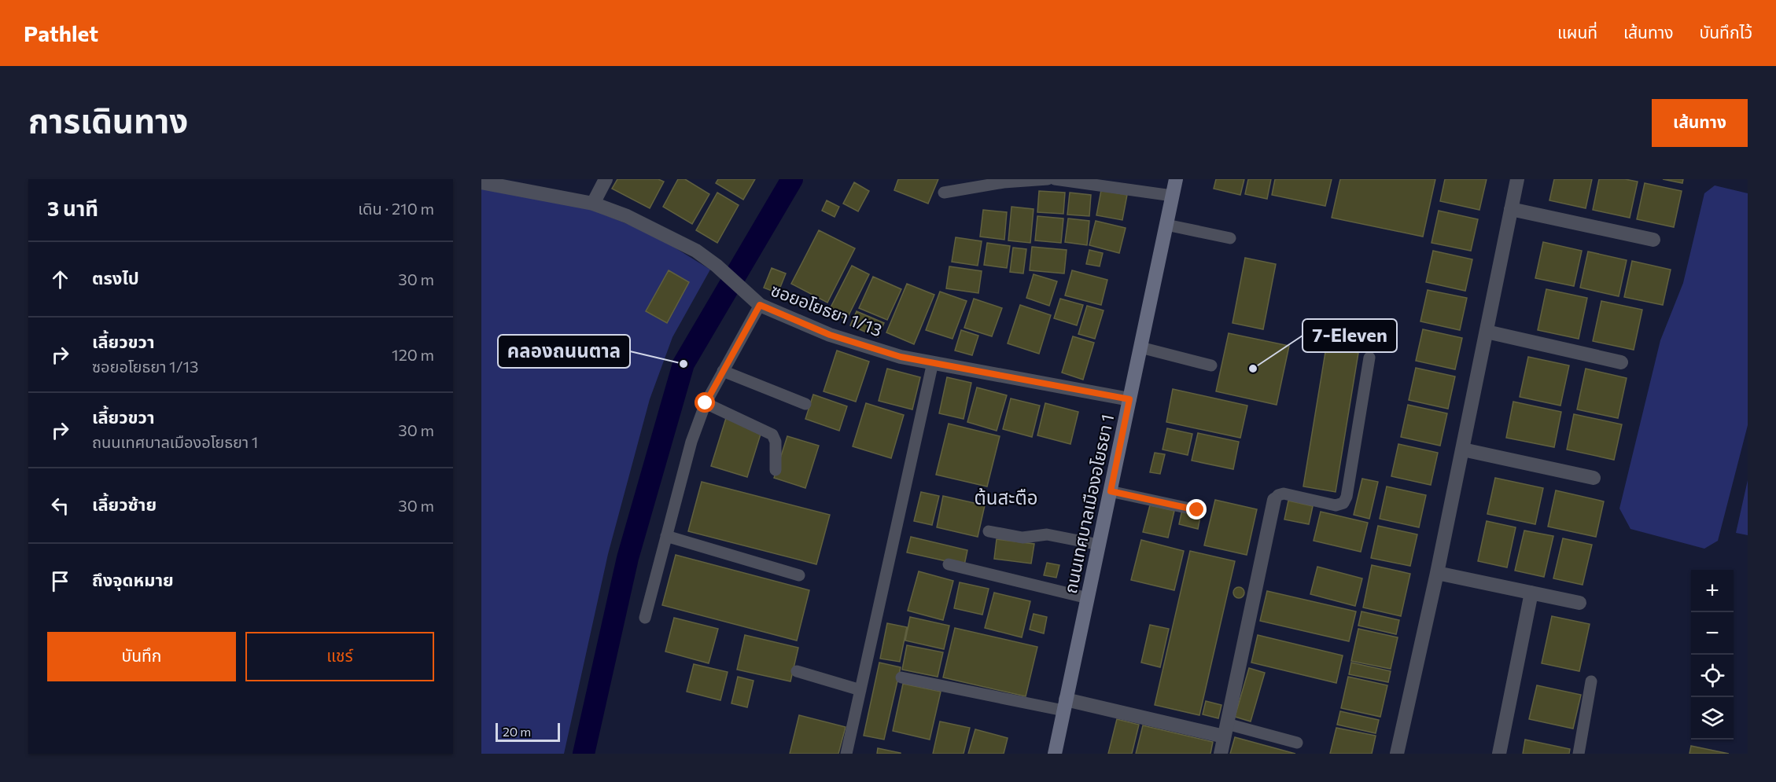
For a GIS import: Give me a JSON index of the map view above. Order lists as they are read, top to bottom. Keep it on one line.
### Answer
{"streets":{"main road":["ถนนเทศบาลเมืองอโยธยา 1"],"street":["ซอยอโยธยา 1/13"]},"crossings":[["ซอยอโยธยา 1/13","ถนนเทศบาลเมืองอโยธยา 1"]],"districts":["ต้นสะตือ"],"places":["คลองถนนตาล","7-Eleven"],"scale_bar":"20 m","page":{"header":"Pathlet","nav":["แผนที่","เส้นทาง","บันทึกไว้"],"title":"การเดินทาง","buttons":["เส้นทาง",["บันทึก","แชร์"]],"heading":["3 นาที","เดิน · 210 m"],"list":[["ตรงไป","30 m"],["เลี้ยวขวา","ซอยอโยธยา 1/13","120 m"],["เลี้ยวขวา","ถนนเทศบาลเมืองอโยธยา 1","30 m"],["เลี้ยวซ้าย","30 m"],"ถึงจุดหมาย"],"map_buttons":["+","−"],"scale":"20 m"}}
